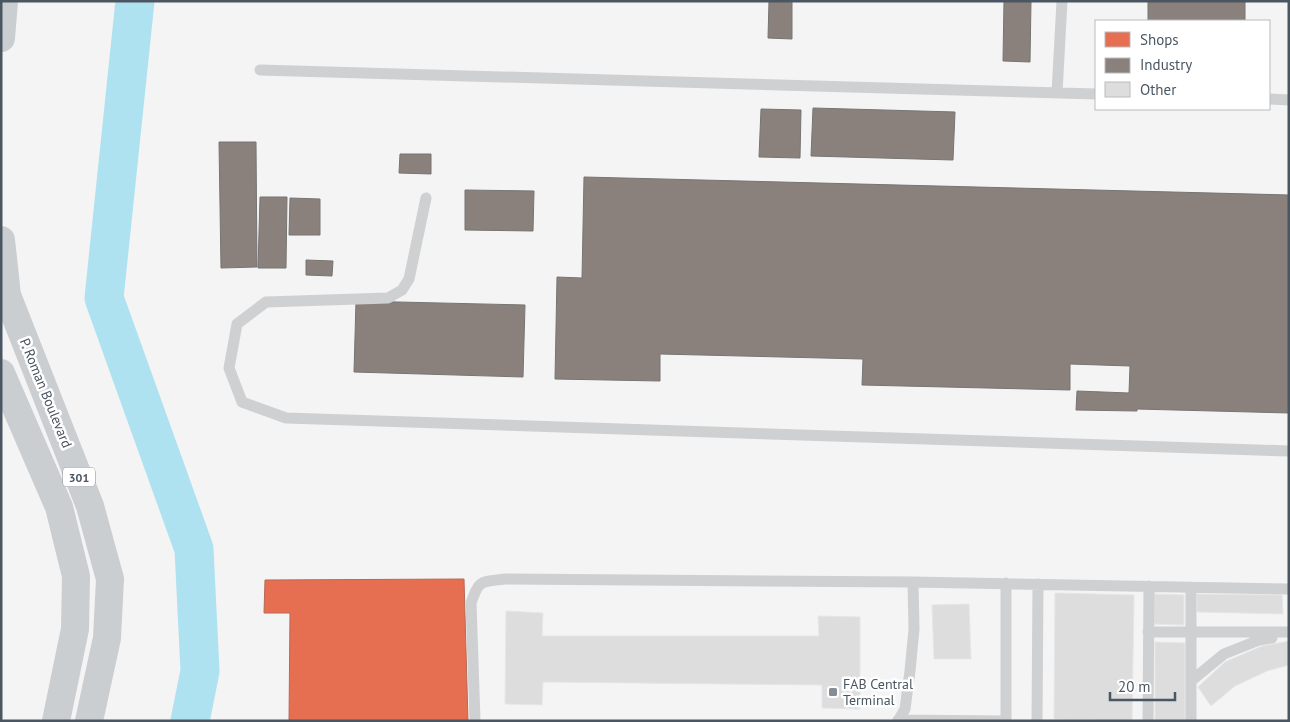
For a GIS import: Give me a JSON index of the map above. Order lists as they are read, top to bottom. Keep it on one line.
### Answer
{"streets":{"main road":["P. Roman Boulevard","301"]},"places":{"transit":["FAB Central Terminal"]},"legend":["Shops","Industry","Other"],"scale_bar":"20 m"}
